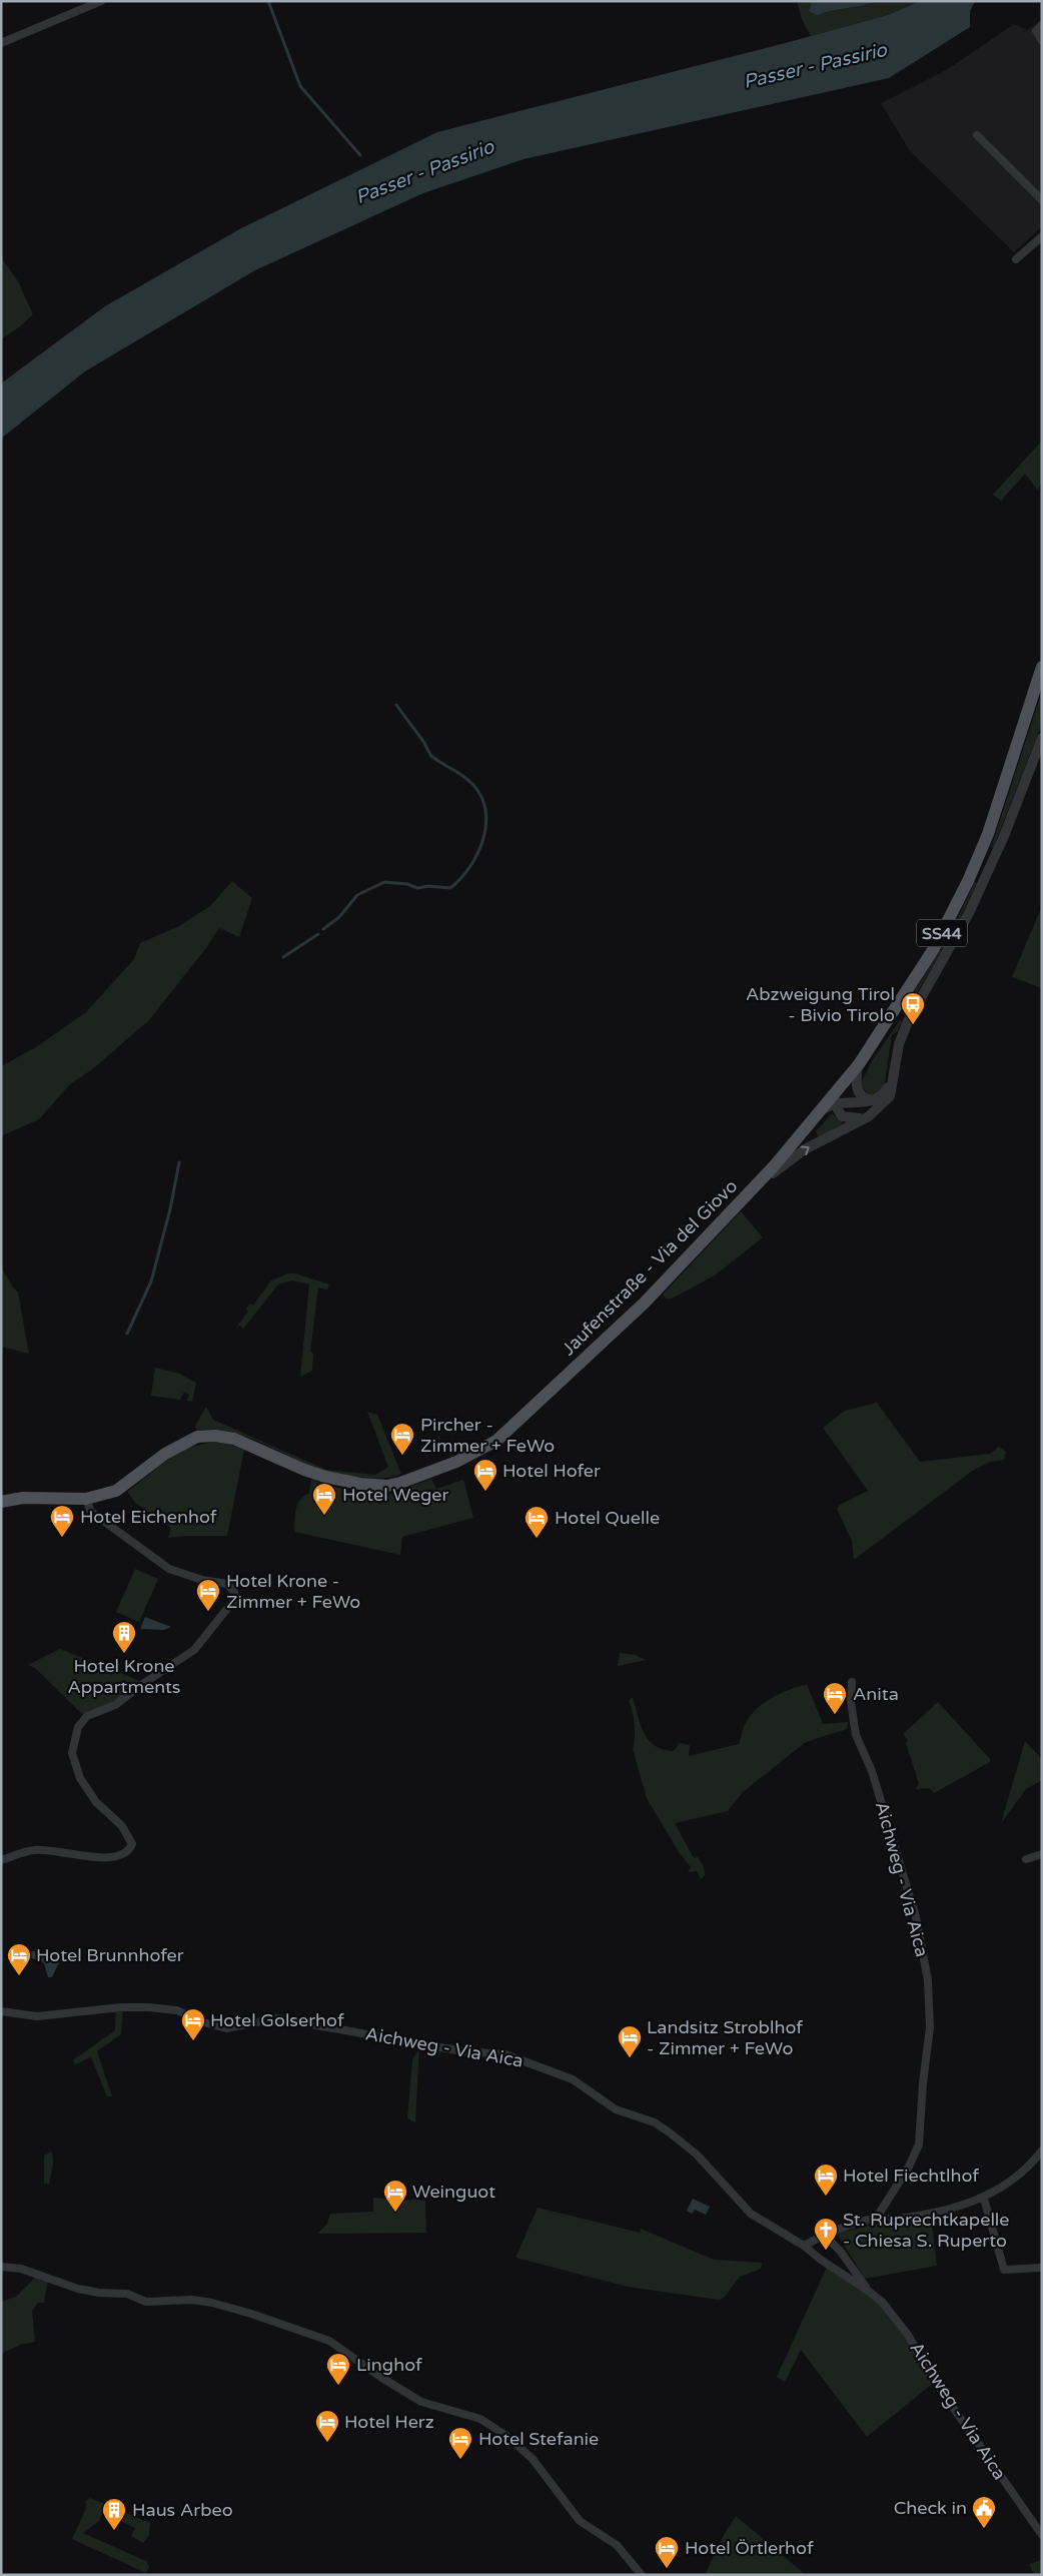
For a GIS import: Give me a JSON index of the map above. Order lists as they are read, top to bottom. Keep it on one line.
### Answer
{"streets":{"main road":["SS44","Jaufenstraße - Via del Giovo"],"street":["Aichweg - Via Aica"]},"water":["Passer - Passirio"],"places":{"bus stop":["Abzweigung Tirol - Bivio Tirolo"],"hotel":["Pircher - Zimmer + FeWo","Hotel Hofer","Hotel Weger","Hotel Eichenhof","Hotel Quelle","Hotel Krone - Zimmer + FeWo","Anita","Hotel Brunnhofer","Hotel Golserhof","Landsitz Stroblhof - Zimmer + FeWo","Hotel Fiechtlhof","Weinguot","Linghof","Hotel Herz","Hotel Stefanie","Hotel Örtlerhof"],"building":["Hotel Krone Appartments","Haus Arbeo"],"church":["St. Ruprechtkapelle - Chiesa S. Ruperto"],"public building":["Check in"]}}
